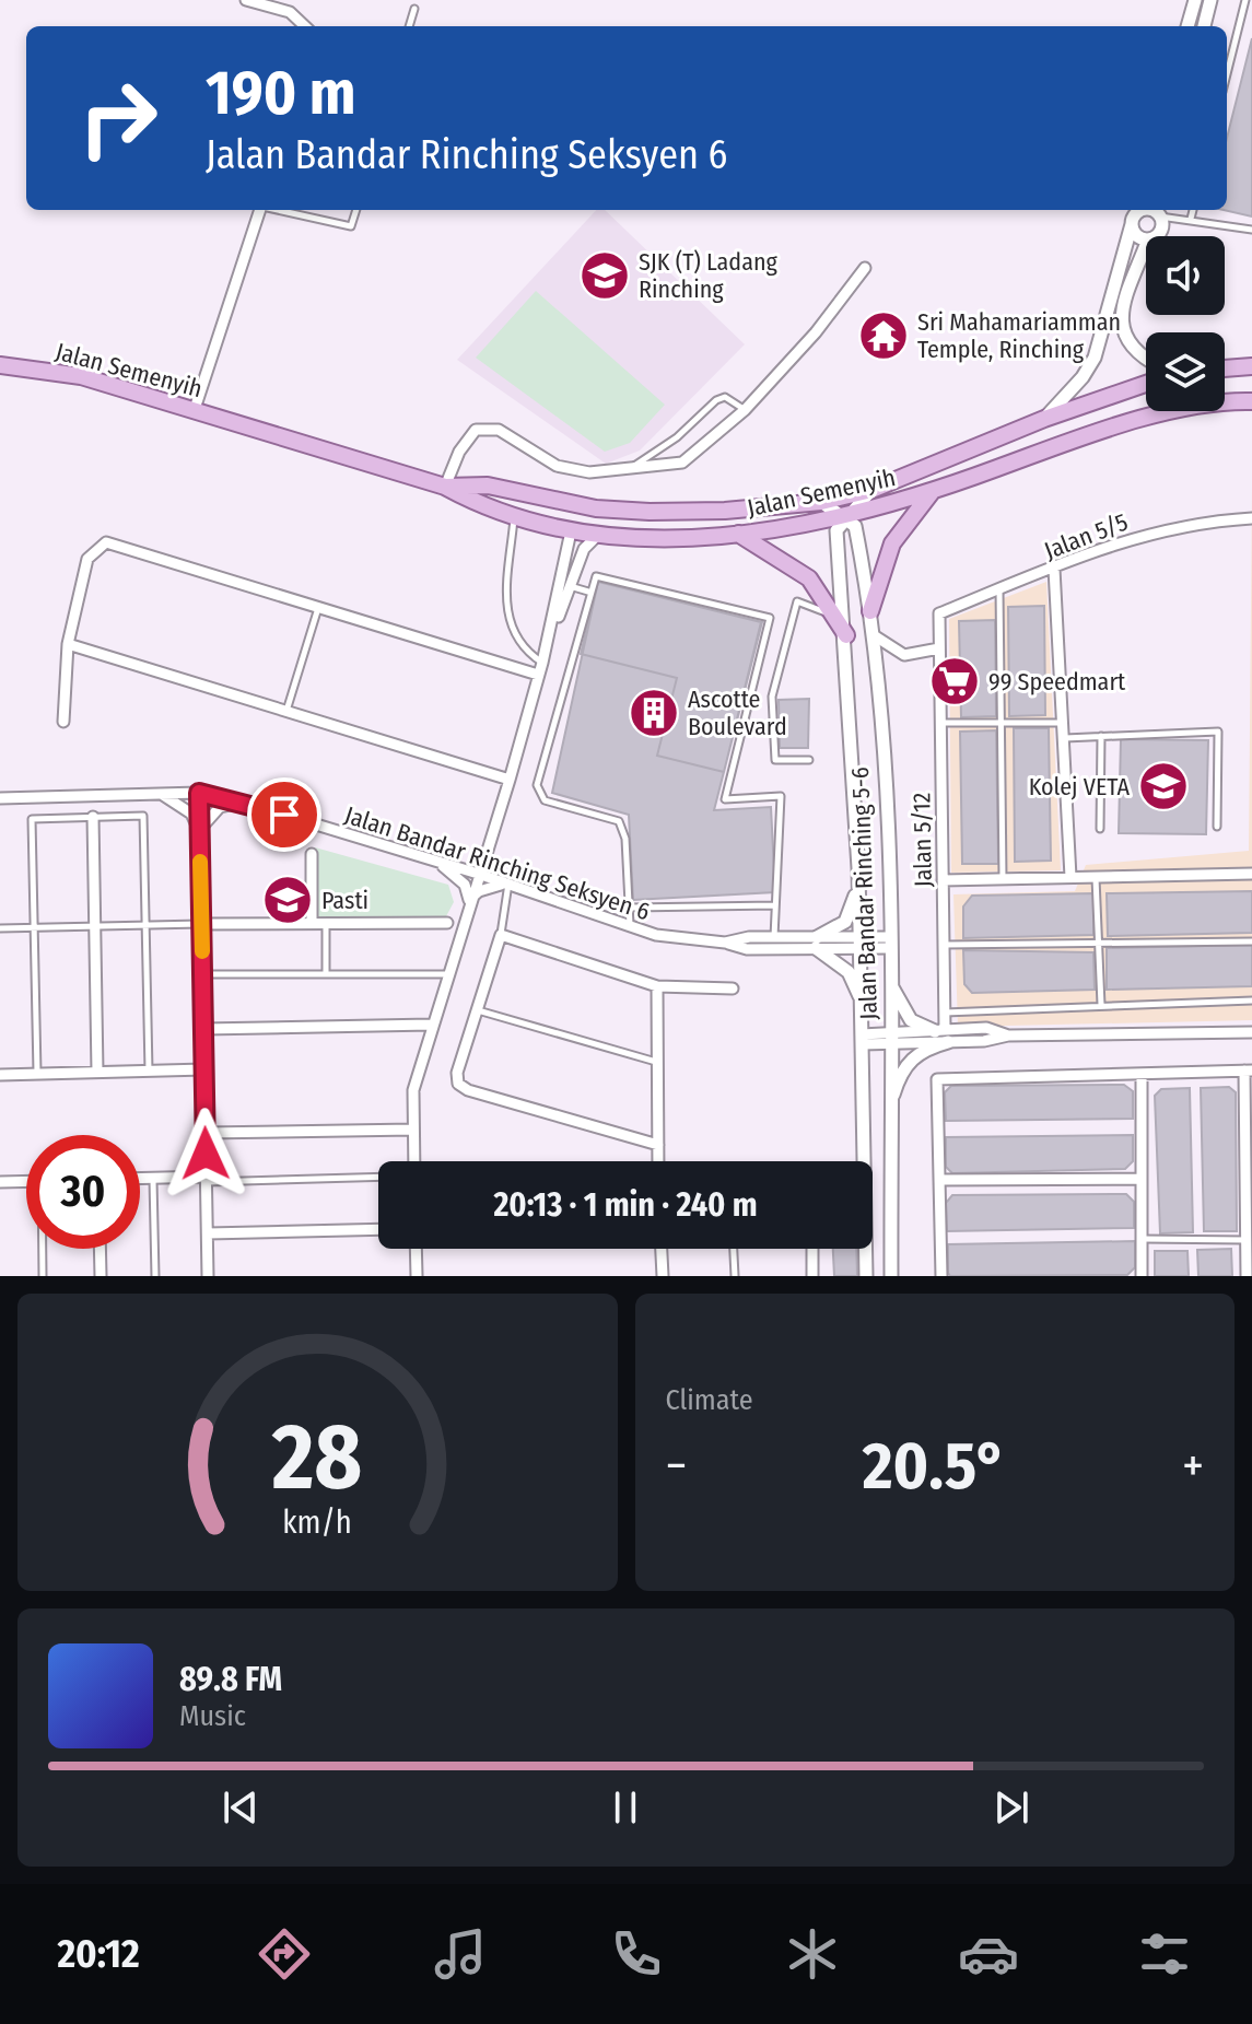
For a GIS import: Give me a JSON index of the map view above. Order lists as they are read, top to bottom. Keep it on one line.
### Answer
{"streets":{"main road":["Jalan Semenyih"],"street":["Jalan 5/5","Jalan 5/12","Jalan Bandar Rinching Seksyen 6","Jalan Bandar Rinching 5-6"]},"crossings":[["Jalan Semenyih","Jalan Bandar Rinching 5-6"],["Jalan 5/5","Jalan 5/12"],["Jalan Bandar Rinching Seksyen 6","Jalan Bandar Rinching 5-6"]],"places":{"school or university":["SJK (T) Ladang Rinching","Kolej VETA","Pasti"],"temple":["Sri Mahamariamman Temple, Rinching"],"supermarket":["99 Speedmart"],"building":["Ascotte Boulevard"]},"page":{"turn":["190 m","Jalan Bandar Rinching Seksyen 6"],"limit":"30","trip":"20:13 · 1 min · 240 m","tile":"Climate","heat":["−","20.5°","+"],"song":["89.8 FM","Music"],"tabs":"20:12","gauge":["28","km/h"]}}
